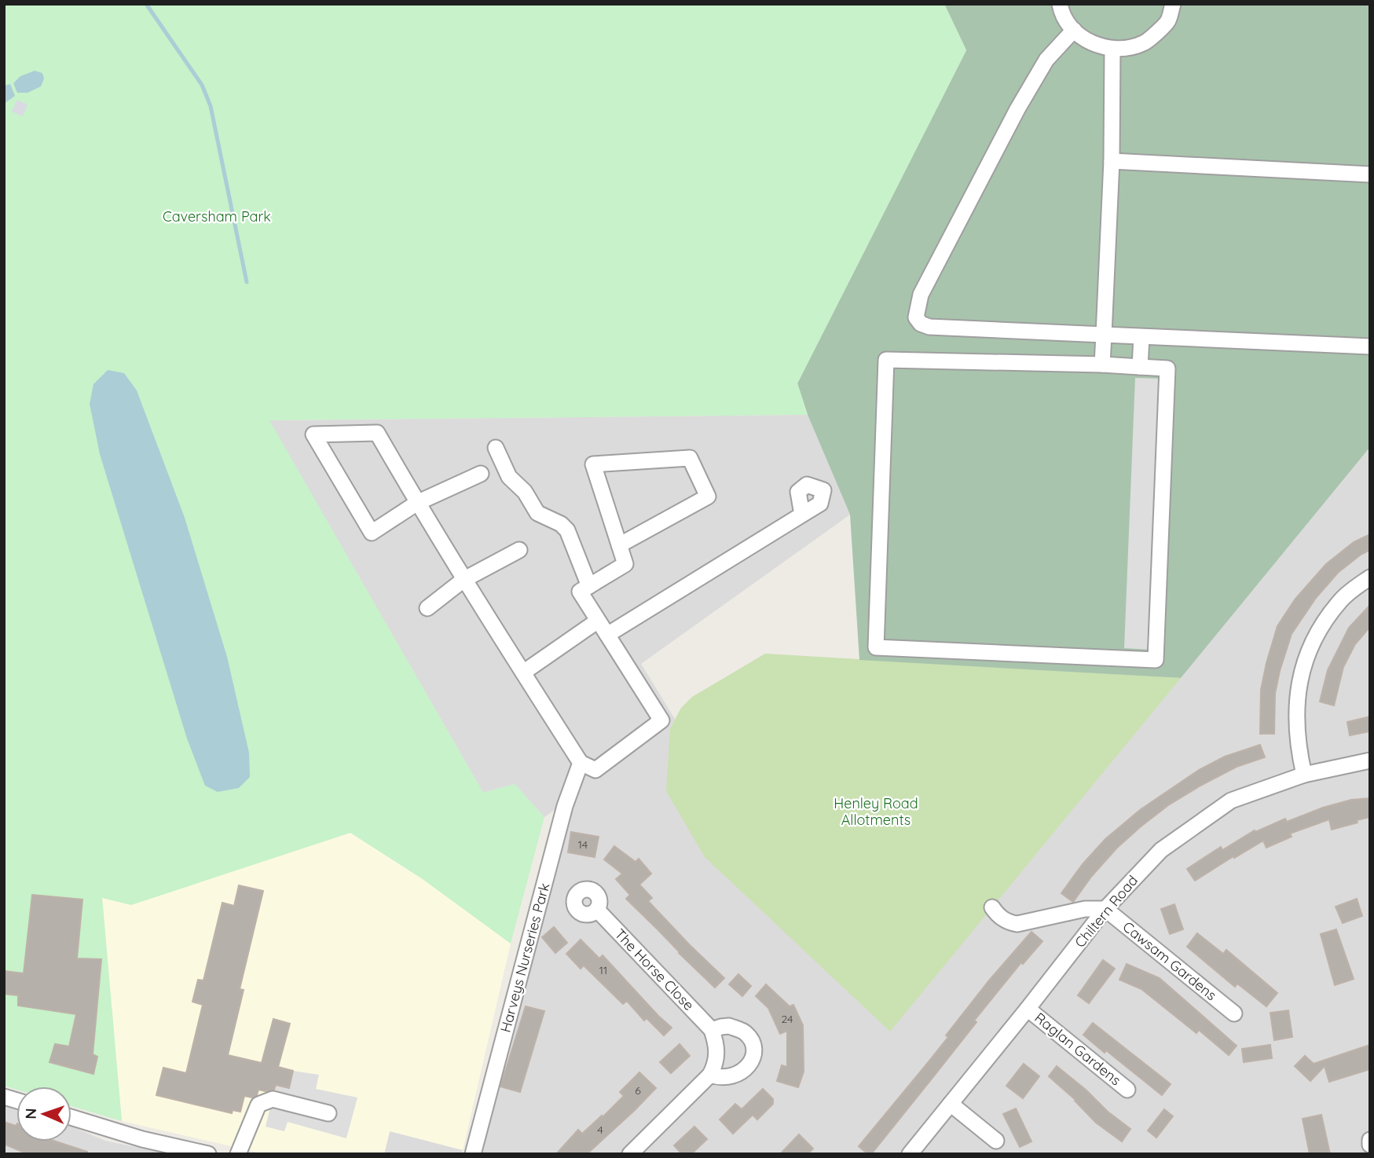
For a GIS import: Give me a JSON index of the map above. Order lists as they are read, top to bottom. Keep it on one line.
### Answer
{"streets":{"street":["Chiltern Road","Harveys Nurseries Park","Cawsam Gardens","The Horse Close","Raglan Gardens"]},"crossings":[["Chiltern Road","Cawsam Gardens"],["Chiltern Road","Raglan Gardens"]],"parks":["Caversham Park","Henley Road Allotments"],"house_numbers":["14","11","24","6","4"],"north":"left"}
